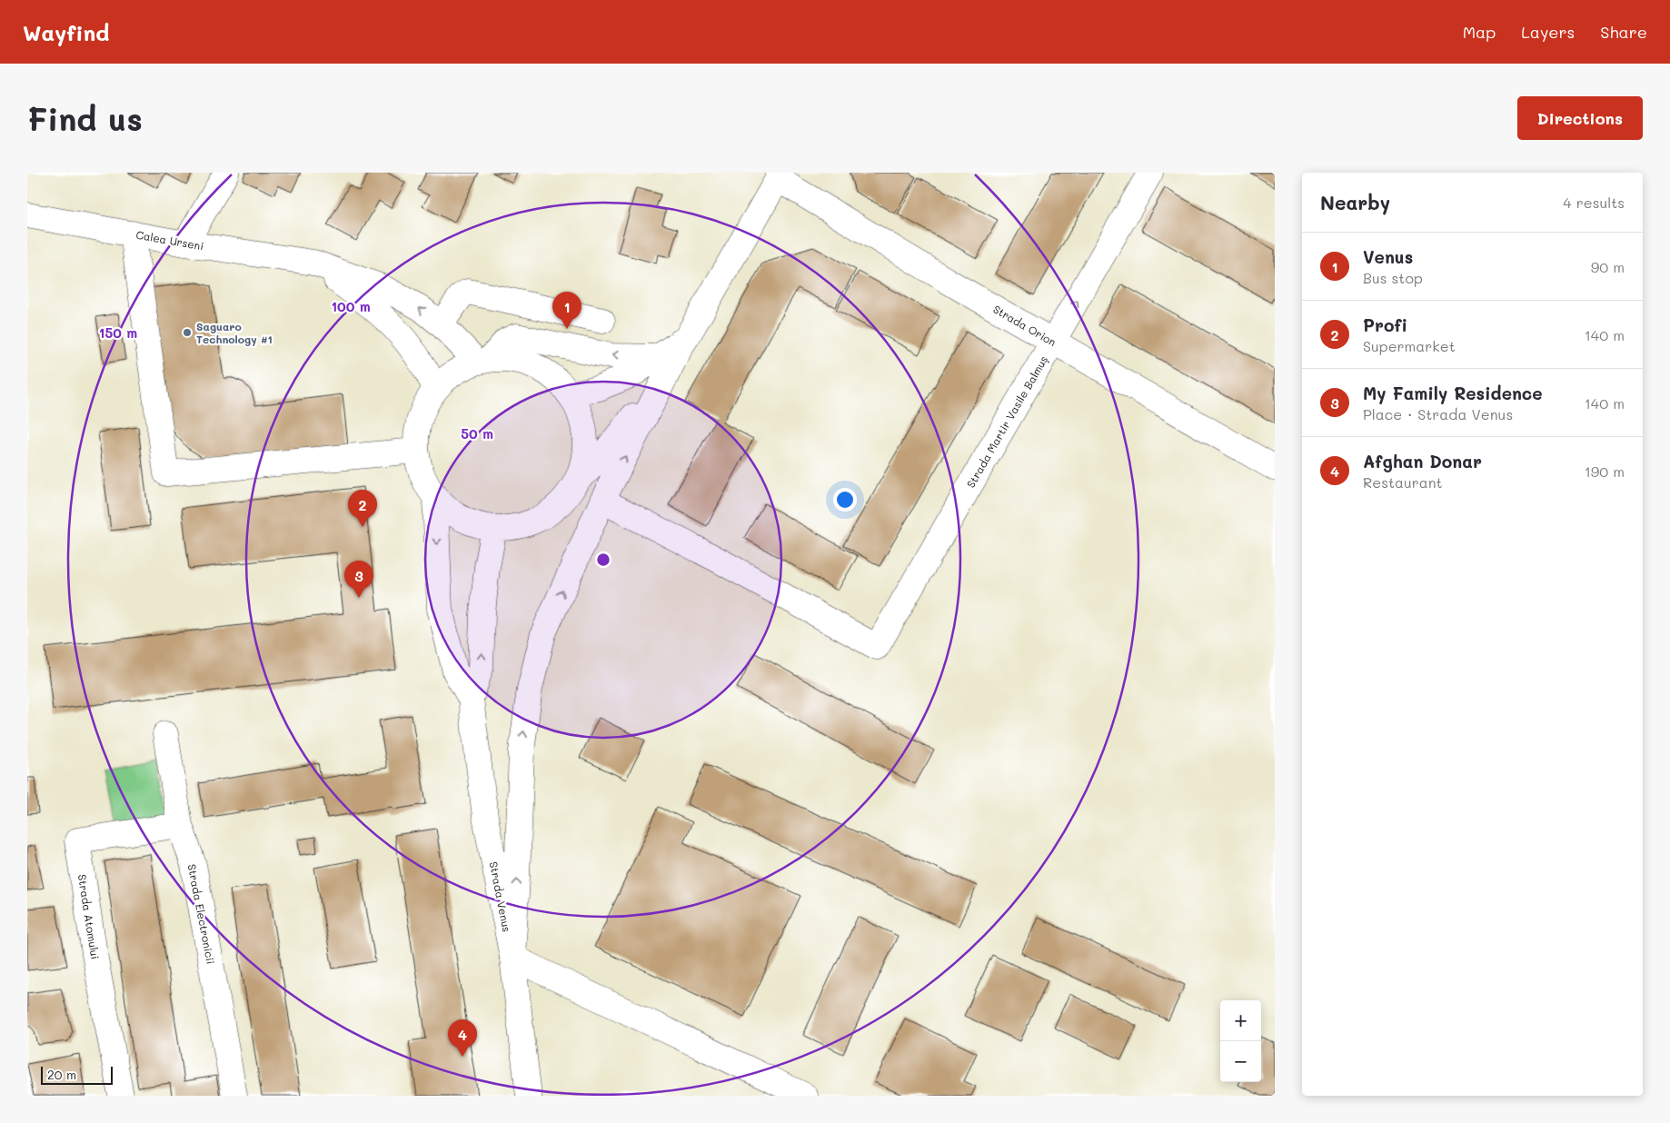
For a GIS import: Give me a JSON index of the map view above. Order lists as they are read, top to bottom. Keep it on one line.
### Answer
{"streets":{"main road":["Calea Urseni","Strada Orion","Strada Martir Vasile Balmuș","Strada Venus","Strada Electronicii","Strada Atomului"]},"crossings":[["Strada Orion","Strada Martir Vasile Balmuș"],["Strada Electronicii","Strada Atomului"]],"places":["Saguaro Technology #1"],"scale_bar":"20 m","page":{"header":"Wayfind","nav":["Map","Layers","Share"],"buttons":"Directions","title":"Find us","heading":["Nearby","4 results"],"list":[{"mark":"1","name":"Venus","note":"Bus stop","value":"90 m"},{"mark":"2","name":"Profi","note":"Supermarket","value":"140 m"},{"mark":"3","name":"My Family Residence","note":"Place · Strada Venus","value":"140 m"},{"mark":"4","name":"Afghan Donar","note":"Restaurant","value":"190 m"}],"pins":["1","2","3","4"],"map_buttons":["+","−"],"scale":"20 m"},"rings":["100 m","150 m","50 m"]}
